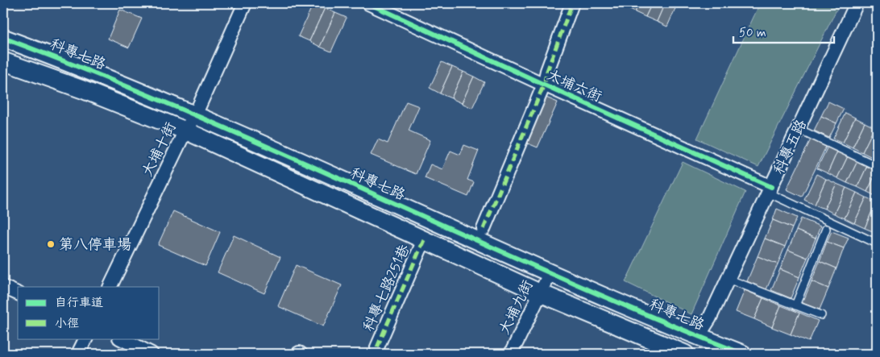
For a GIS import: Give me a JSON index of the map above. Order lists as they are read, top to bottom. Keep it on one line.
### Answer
{"streets":{"street":["科專七路","大埔六街","科專五路","大埔十街","科專七路251巷","大埔九街"]},"crossings":[["科專七路","科專五路"],["科專七路","大埔十街"],["科專七路","大埔九街"],["大埔六街","科專五路"]],"places":["第八停車場"],"legend":["自行車道","小徑"],"scale_bar":"50 m"}
